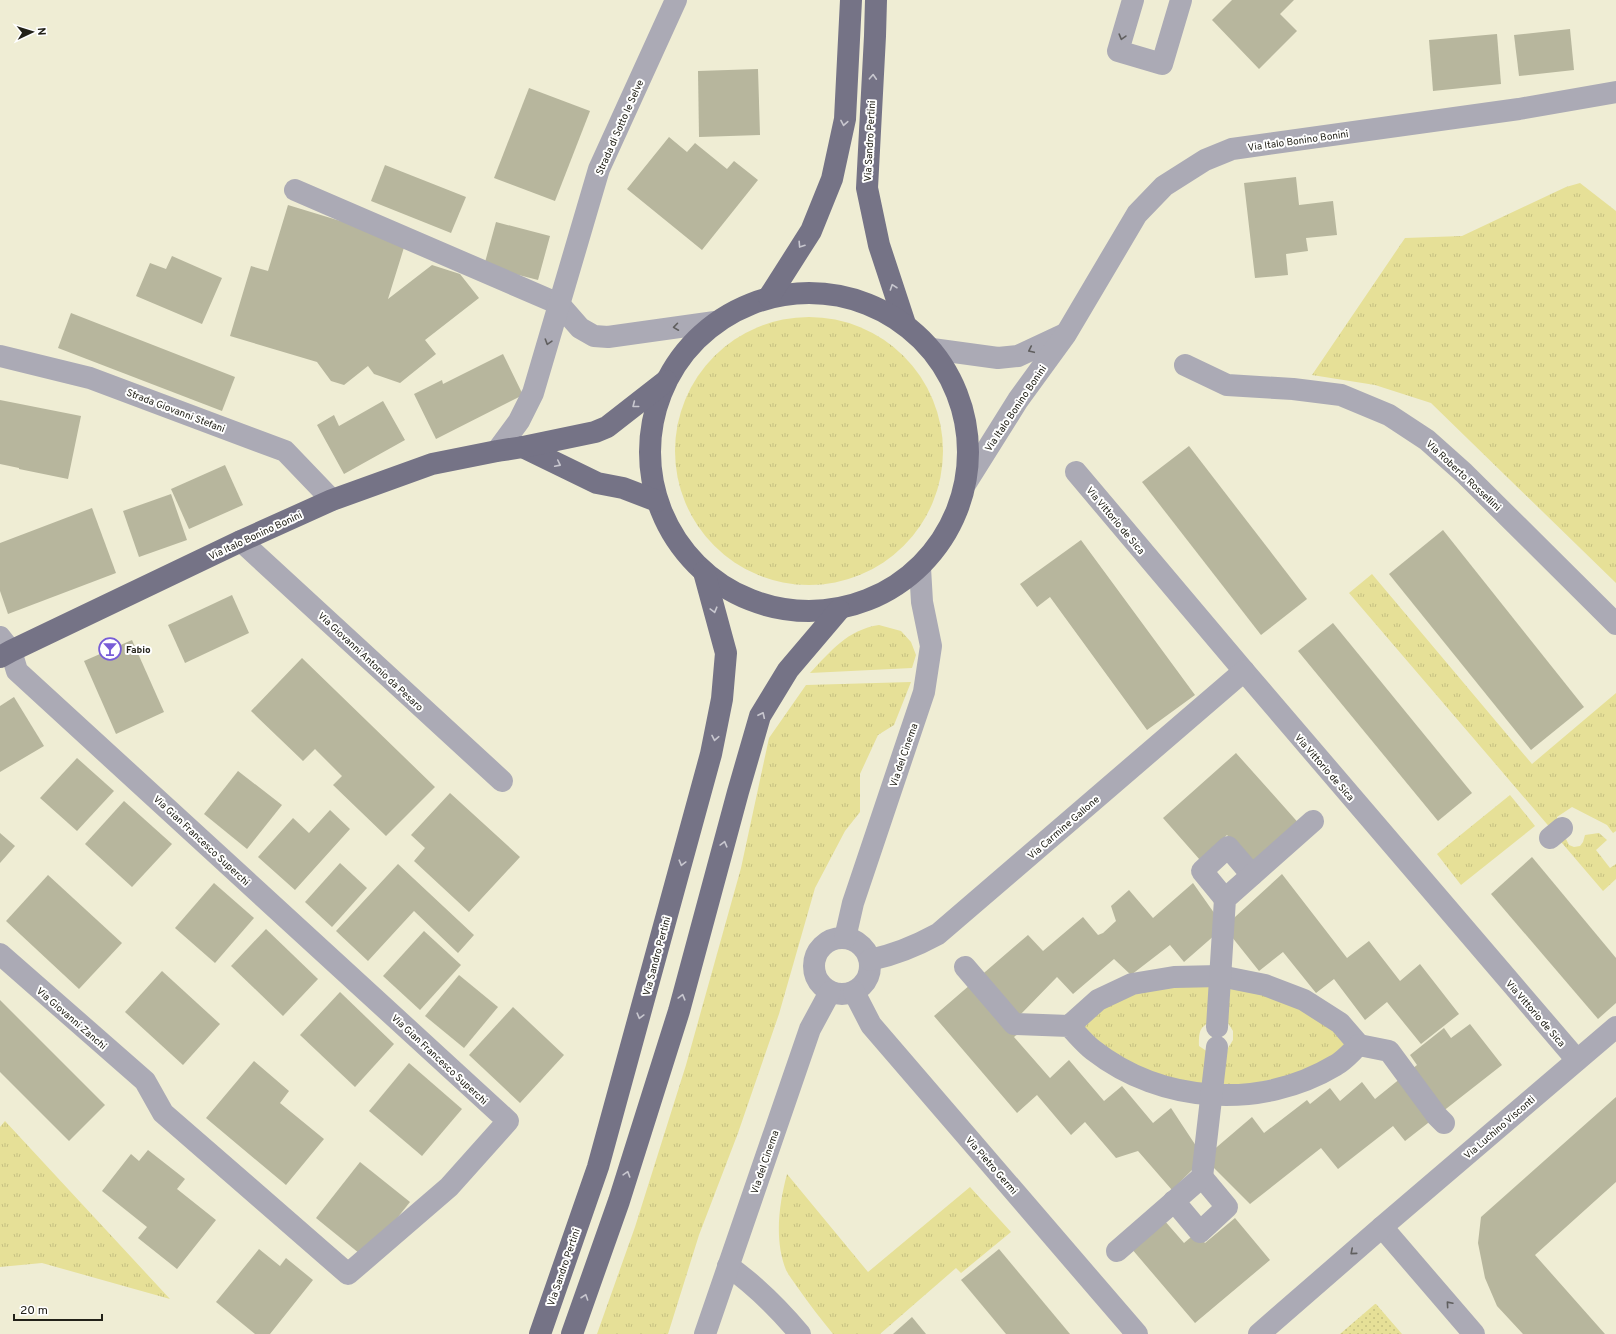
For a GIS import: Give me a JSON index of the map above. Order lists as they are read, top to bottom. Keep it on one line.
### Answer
{"streets":{"main road":["Via Italo Bonino Bonini","Via Sandro Pertini"],"street":["Strada di Sotto le Selve","Strada Giovanni Stefani","Via Roberto Rossellini","Via Vittorio de Sica","Via Giovanni Antonio da Pesaro","Via del Cinema","Via Carmine Gallone","Via Gian Francesco Superchi","Via Giovanni Zanchi","Via Luchino Visconti","Via Pietro Germi"]},"crossings":[["Strada di Sotto le Selve","Via Italo Bonino Bonini"],["Via Italo Bonino Bonini","Strada Giovanni Stefani"],["Via Italo Bonino Bonini","Via Giovanni Antonio da Pesaro"],["Via Italo Bonino Bonini","Via Gian Francesco Superchi"],["Via Vittorio de Sica","Via Carmine Gallone"],["Via Vittorio de Sica","Via Luchino Visconti"],["Via del Cinema","Via Carmine Gallone"],["Via del Cinema","Via Pietro Germi"],["Via Carmine Gallone","Via Pietro Germi"],["Via Gian Francesco Superchi","Via Giovanni Zanchi"]],"places":{"bar":["Fabio"]},"scale_bar":"20 m","north":"right"}
